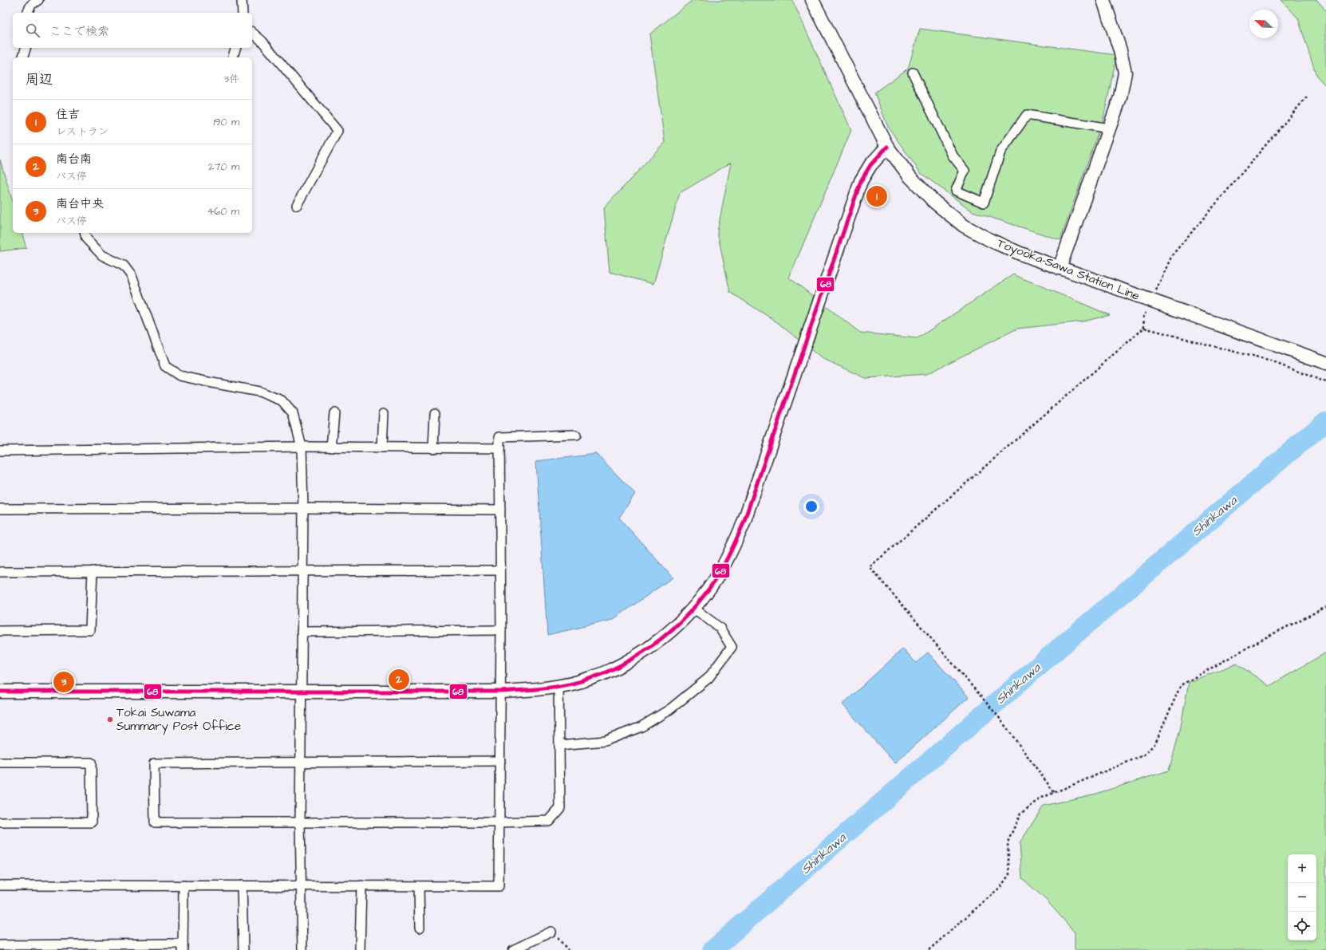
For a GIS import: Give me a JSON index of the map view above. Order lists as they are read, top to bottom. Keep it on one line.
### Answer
{"streets":{"street":["Toyooka-Sawa Station Line"]},"water":["Shinkawa"],"places":["Tokai Suwama Summary Post Office"],"lines":["transit line 68"],"north":"top left","page":{"search":"ここで検索","heading":["周辺","3件"],"list":[{"mark":"1","name":"住吉","note":"レストラン","value":"190 m"},{"mark":"2","name":"南台南","note":"バス停","value":"270 m"},{"mark":"3","name":"南台中央","note":"バス停","value":"460 m"}],"pins":["1","2","3"],"map_buttons":["+","−"]}}
